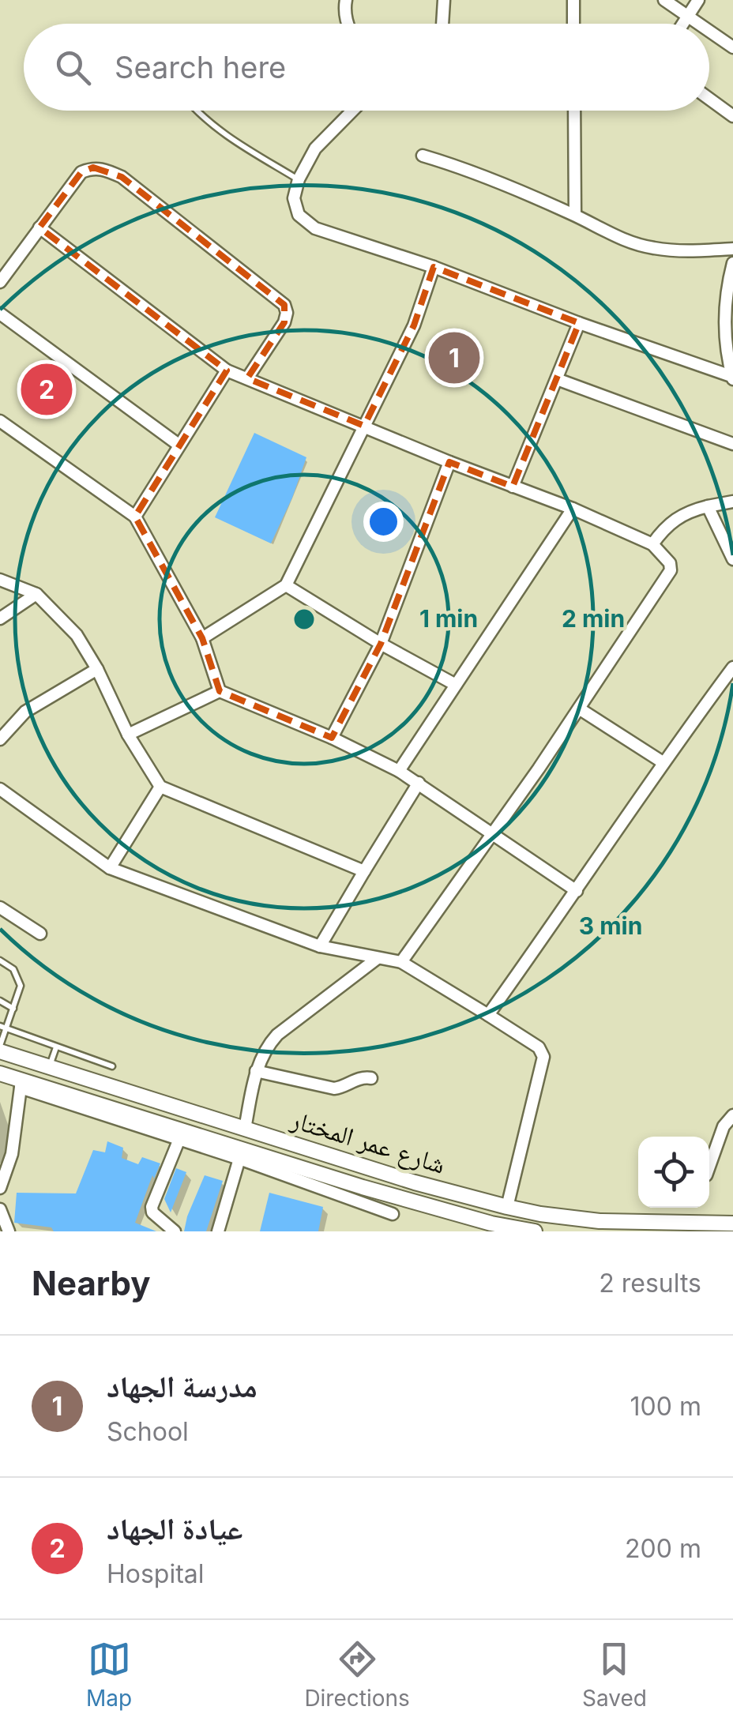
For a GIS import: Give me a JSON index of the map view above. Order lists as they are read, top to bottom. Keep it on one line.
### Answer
{"streets":{"street":["شارع عمر المختار"]},"page":{"search":"Search here","pins":["1","2"],"heading":["Nearby","2 results"],"list":[{"mark":"1","name":"مدرسة الجهاد","note":"School","value":"100 m"},{"mark":"2","name":"عيادة الجهاد","note":"Hospital","value":"200 m"}],"nav":["Map","Directions","Saved"]},"rings":["1 min","2 min","3 min"]}
